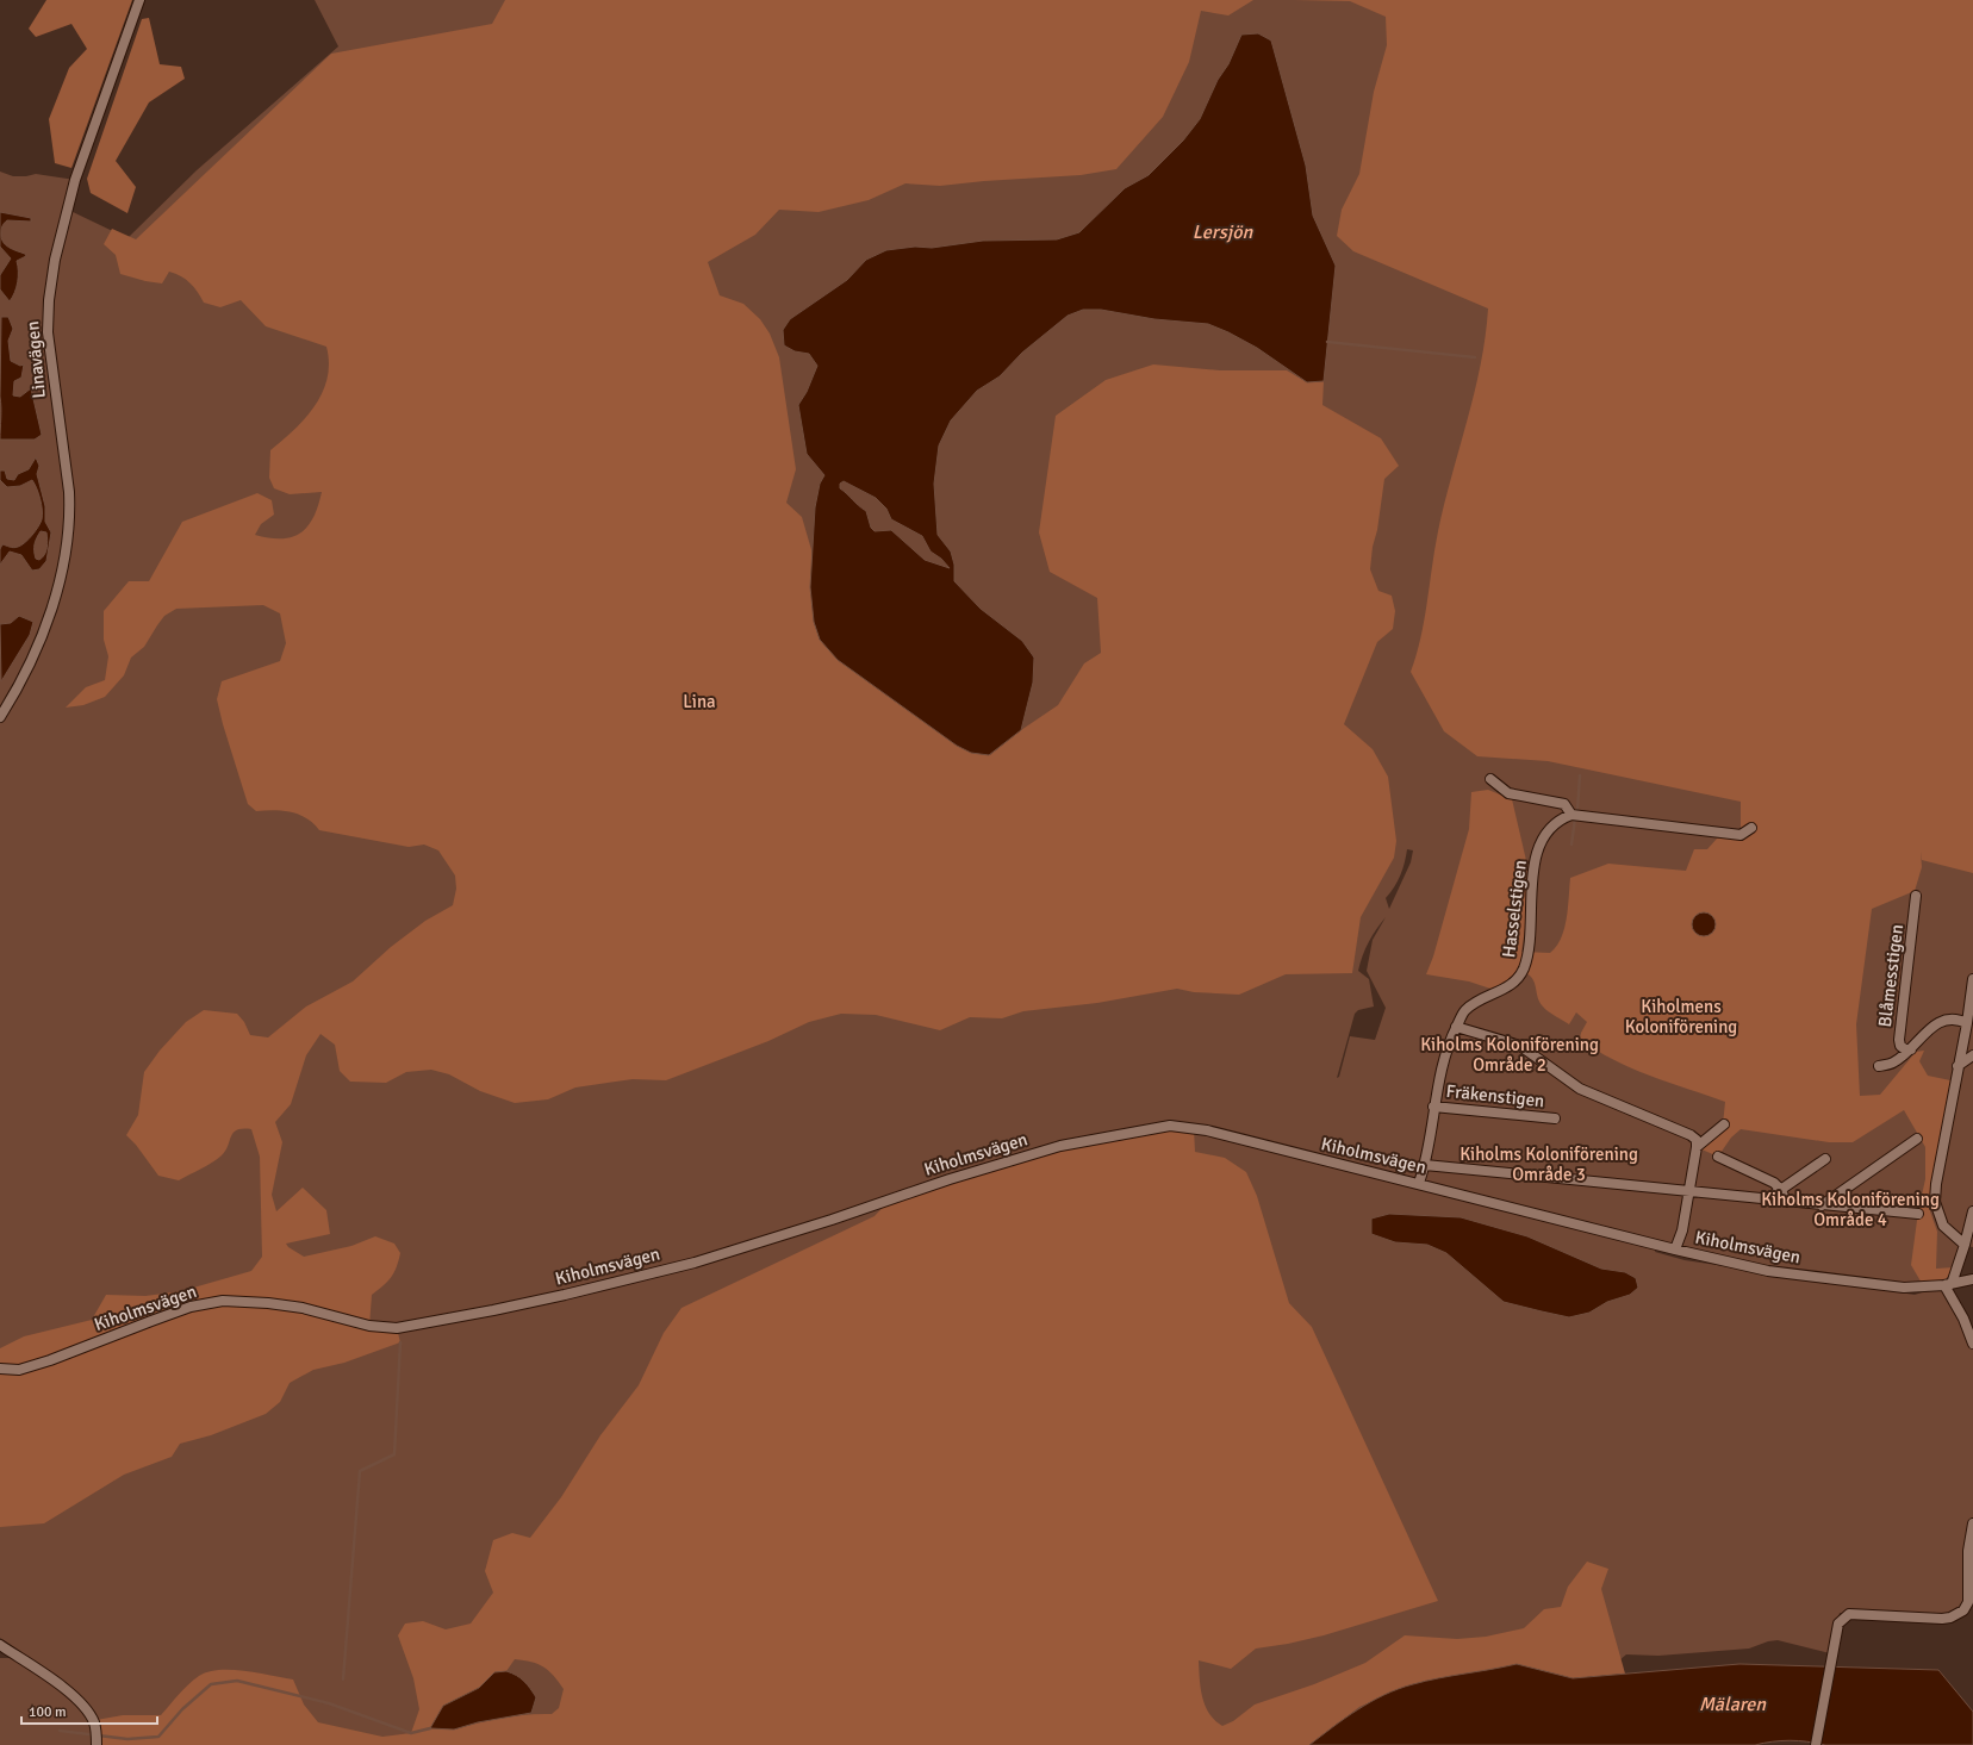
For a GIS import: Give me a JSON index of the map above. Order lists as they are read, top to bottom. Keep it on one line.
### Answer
{"streets":{"street":["Linavägen","Hasselstigen","Blåmesstigen","Fräkenstigen","Kiholmsvägen"]},"crossings":[["Hasselstigen","Fräkenstigen"],["Hasselstigen","Kiholmsvägen"]],"water":["Lersjön","Mälaren"],"parks":["Lina","Kiholmens Koloniförening","Kiholms Koloniförening Område 2","Kiholms Koloniförening Område 3","Kiholms Koloniförening Område 4"],"scale_bar":"100 m"}
